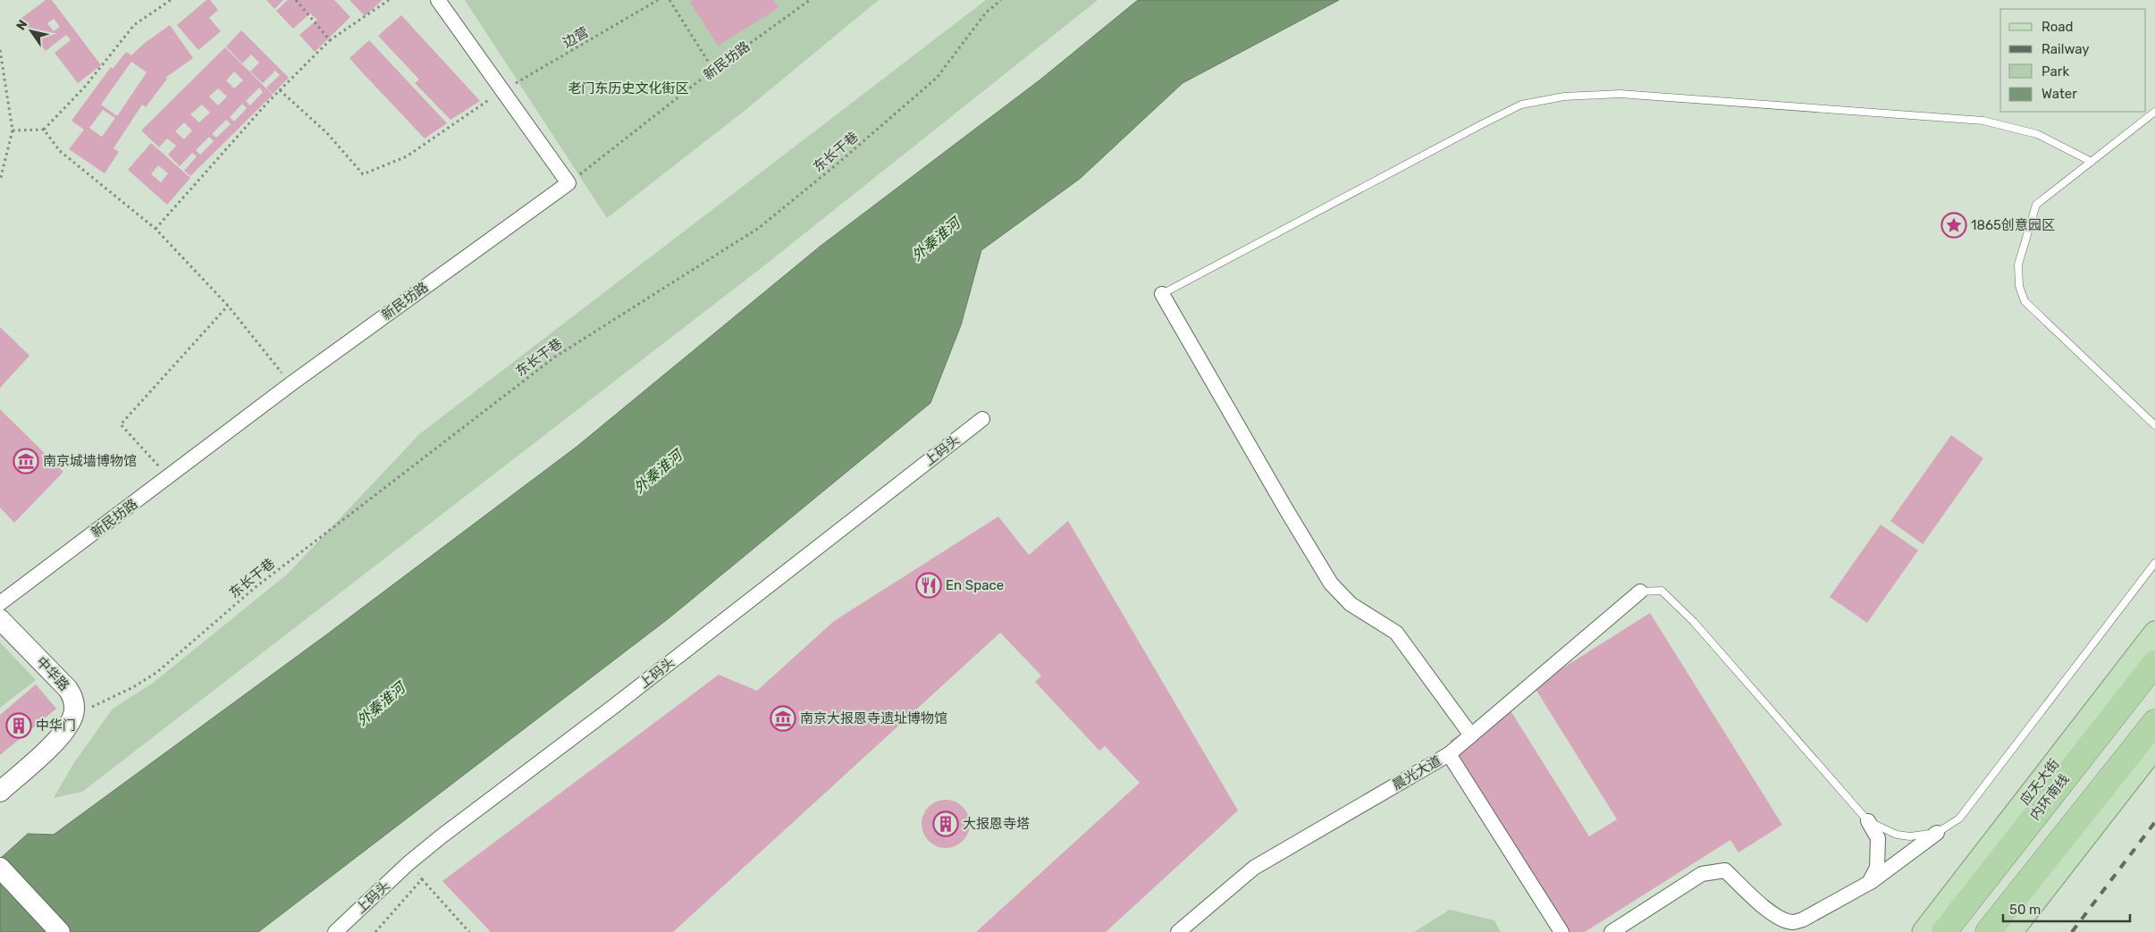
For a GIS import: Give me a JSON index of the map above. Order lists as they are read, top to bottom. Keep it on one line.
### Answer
{"streets":{"highway":["内环南线"],"main road":["中华路","应天大街"],"street":["新民坊路","上码头","晨光大道"],"path":["边营","东长干巷"]},"crossings":[["东长干巷","中华路"]],"water":["外秦淮河"],"parks":["老门东历史文化街区"],"places":{"place":["1865创意园区"],"museum":["南京城墙博物馆","南京大报恩寺遗址博物馆"],"restaurant":["En Space"],"building":["中华门","大报恩寺塔"]},"legend":["Road","Railway","Park","Water"],"scale_bar":"50 m","north":"top left"}
